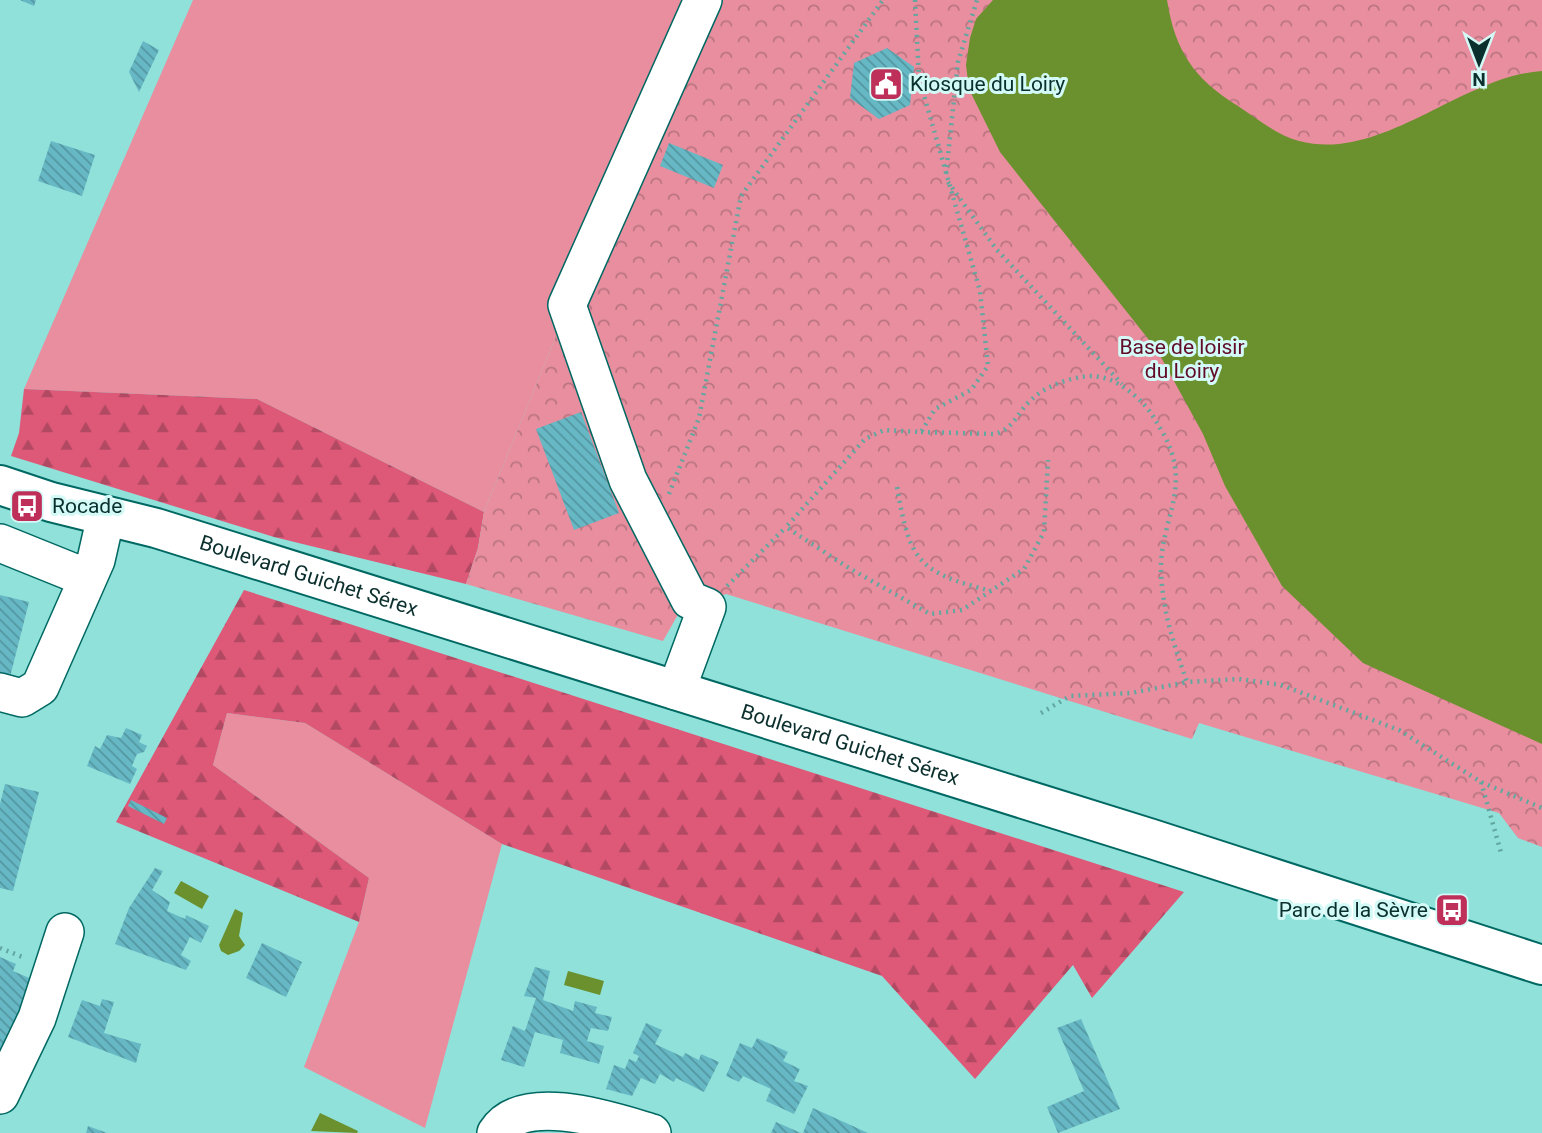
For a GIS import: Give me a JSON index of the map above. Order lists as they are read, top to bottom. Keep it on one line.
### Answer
{"streets":{"main road":["Boulevard Guichet Sérex"]},"parks":["Base de loisir du Loiry"],"places":{"public building":["Kiosque du Loiry"],"bus stop":["Rocade","Parc de la Sèvre"]},"north":"bottom"}
